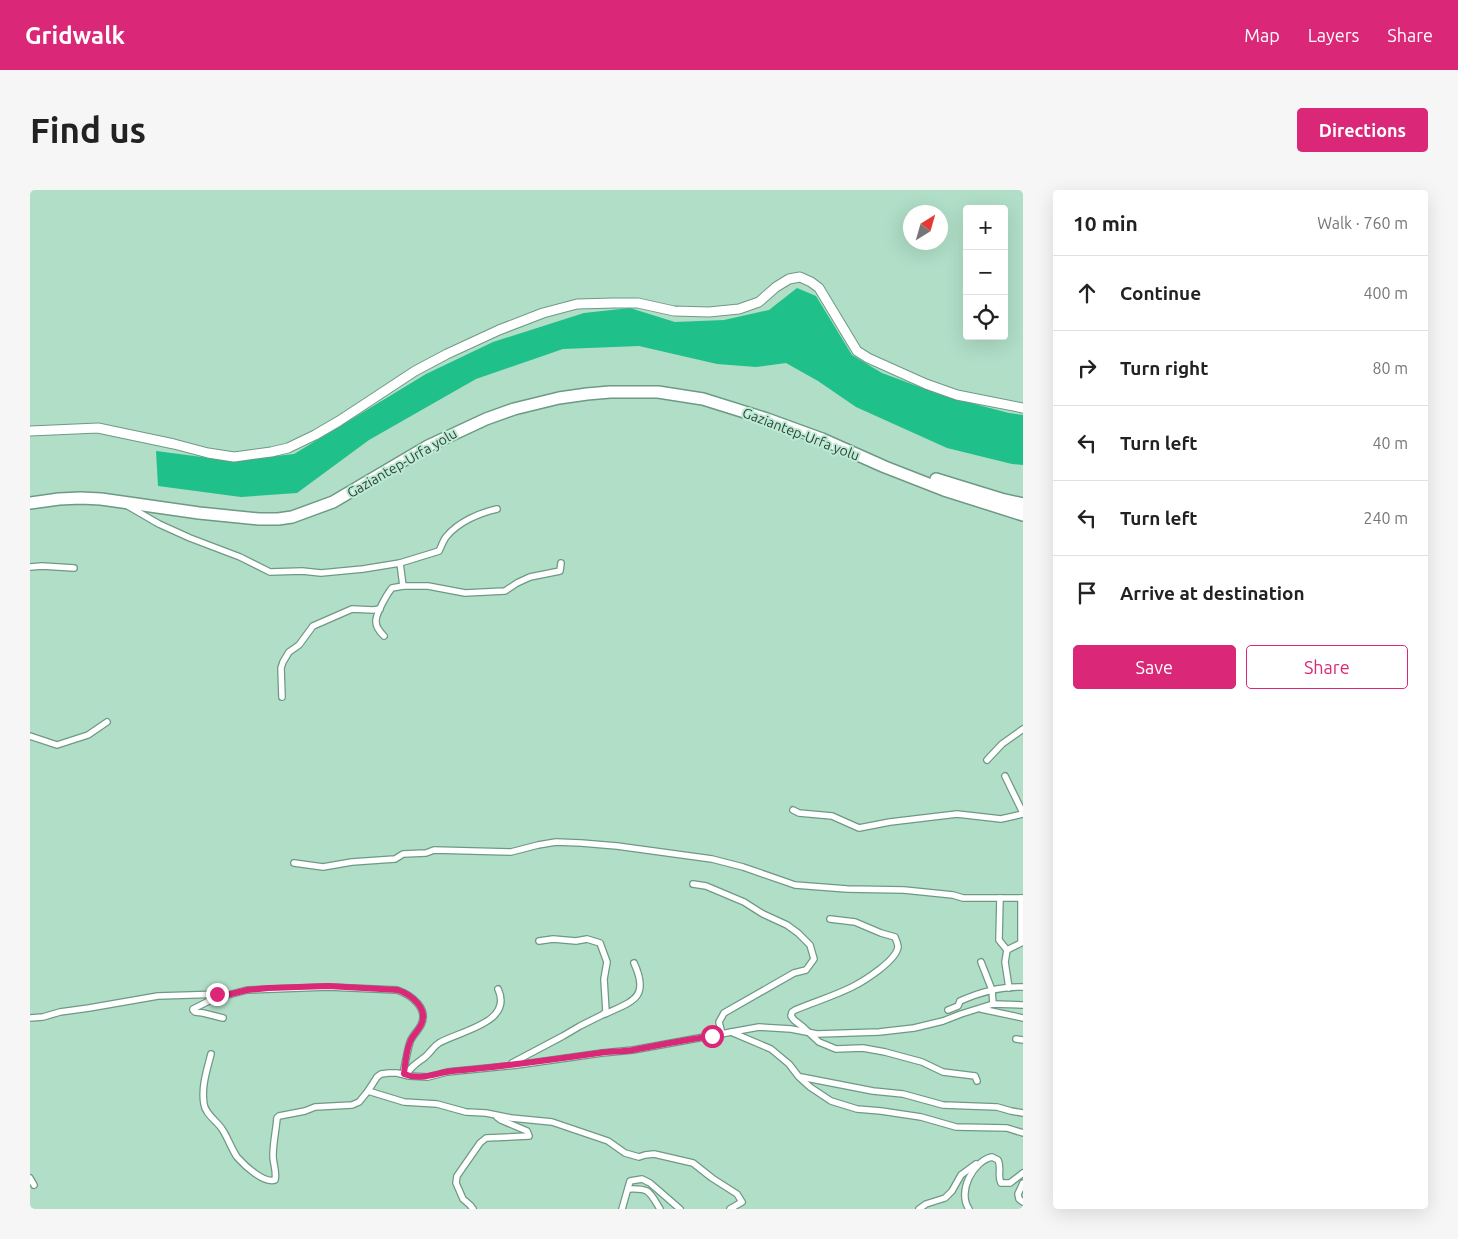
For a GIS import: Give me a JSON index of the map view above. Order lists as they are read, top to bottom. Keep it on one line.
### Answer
{"streets":{"highway":["Gaziantep-Urfa yolu"]},"north":"top right","page":{"header":"Gridwalk","nav":["Map","Layers","Share"],"buttons":["Directions",["Save","Share"]],"title":"Find us","heading":["10 min","Walk · 760 m"],"map_buttons":["+","−"],"list":[["Continue","400 m"],["Turn right","80 m"],["Turn left","40 m"],["Turn left","240 m"],"Arrive at destination"]}}
